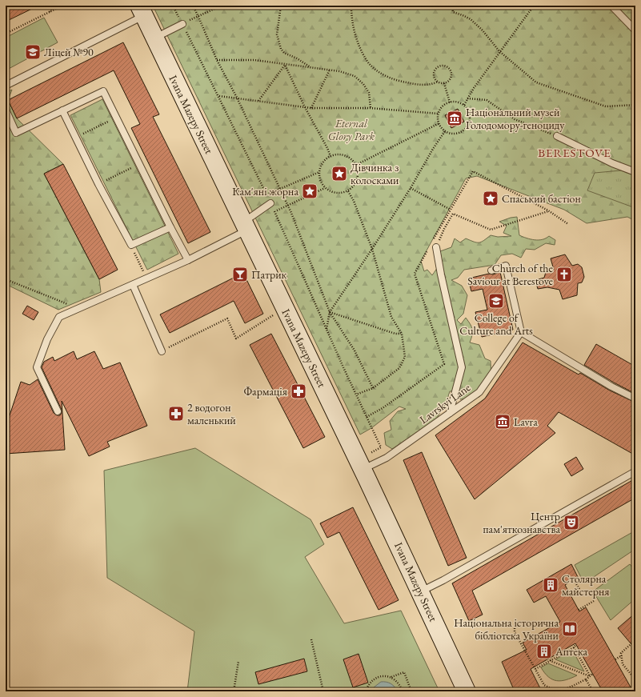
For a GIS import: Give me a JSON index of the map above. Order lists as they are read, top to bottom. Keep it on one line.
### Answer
{"streets":{"main road":["Ivana Mazepy Street"],"lane":["Lavrskyi Lane"]},"crossings":[["Ivana Mazepy Street","Lavrskyi Lane"]],"districts":["BERESTOVE"],"parks":["Eternal Glory Park"],"places":{"school or university":["Ліцей №90","College of Culture and Arts"],"museum":["Національний музей Голодомору-геноциду","Lavra"],"place":["Дівчинка з колосками","Кам'яні жорна","Спаський бастіон"],"bar":["Патрик"],"church":["Church of the Saviour at Berestove"],"pharmacy":["Фармація","2 водогон маленький"],"theatre":["Центр пам'яткознавства"],"building":["Столярна майстерня","Аптека"],"library":["Національна історична бібліотека України"]}}
